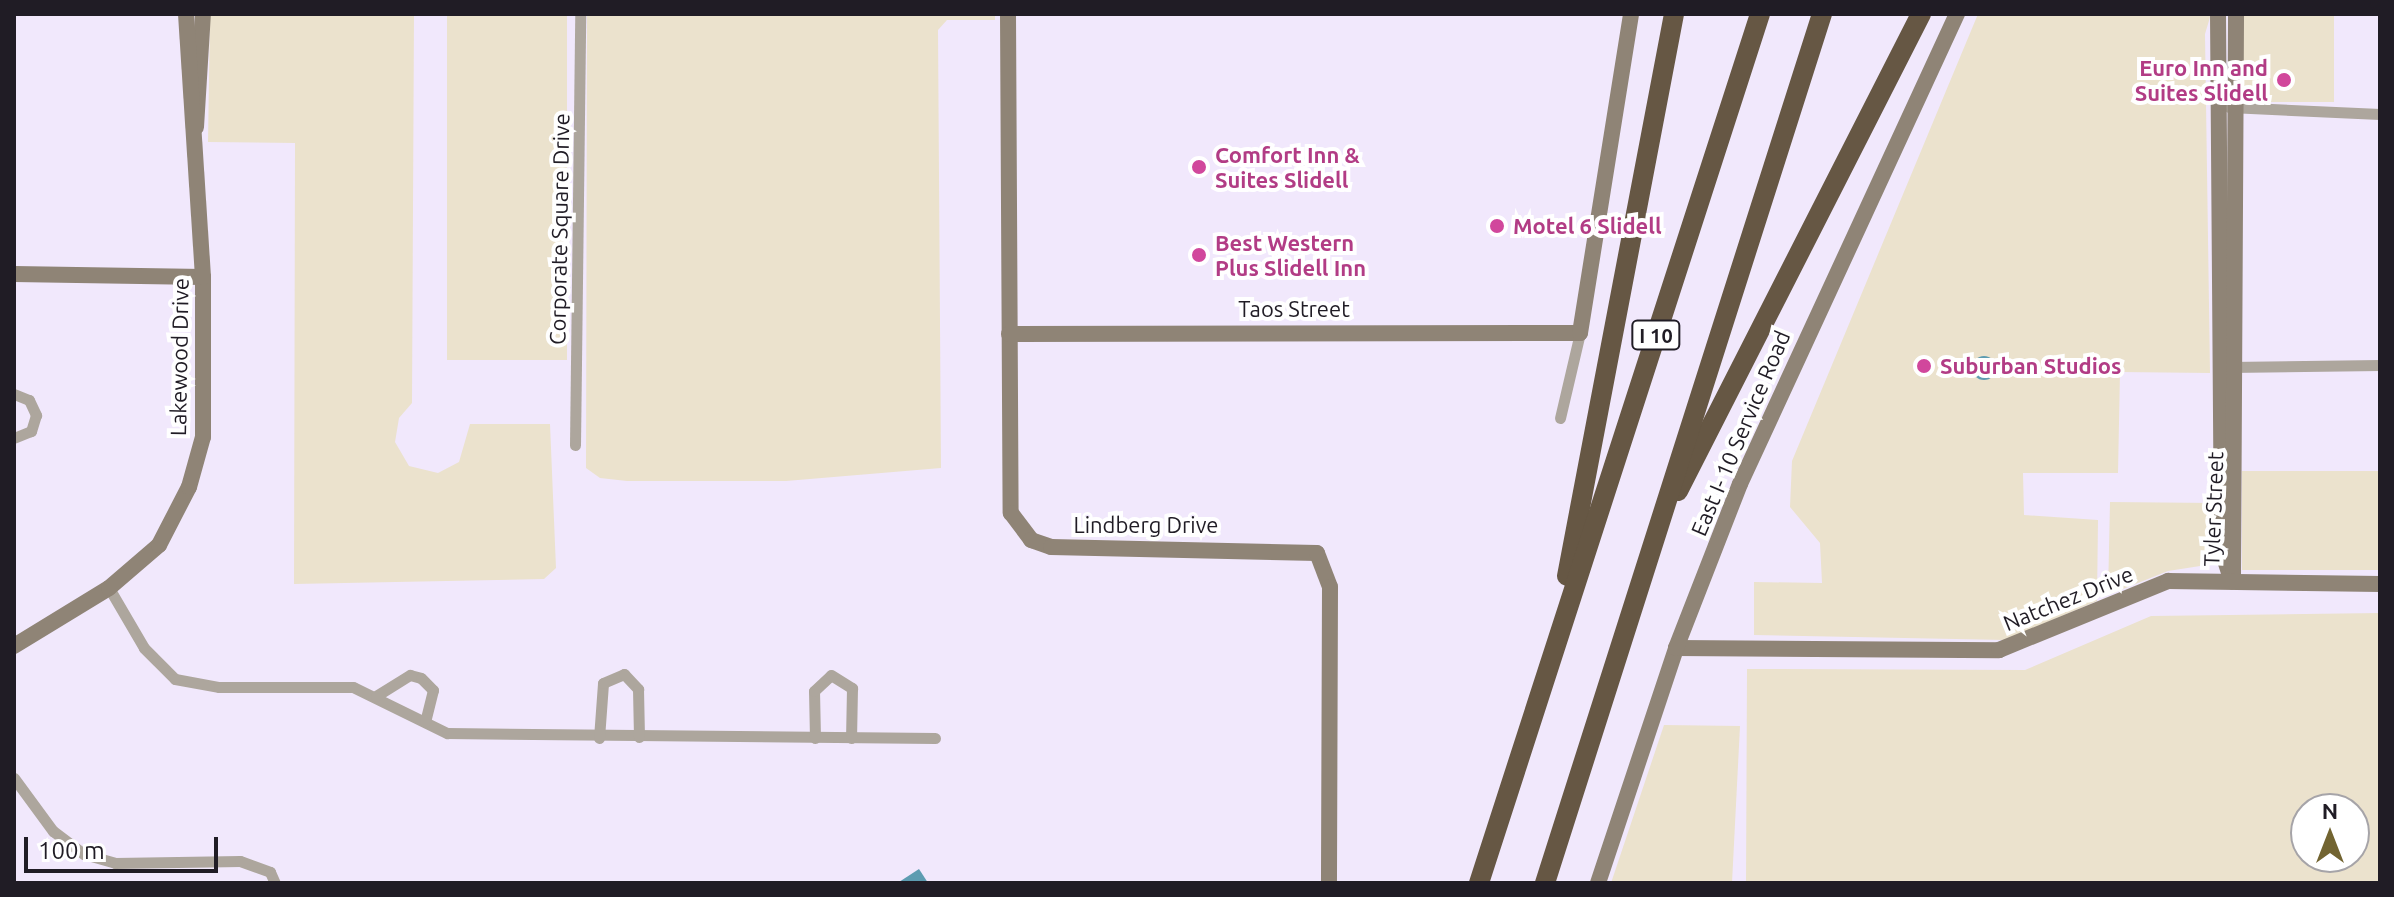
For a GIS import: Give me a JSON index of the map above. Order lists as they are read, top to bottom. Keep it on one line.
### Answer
{"streets":{"highway":["I 10"],"street":["Corporate Square Drive","Taos Street","Lakewood Drive","East I- 10 Service Road","Tyler Street","Lindberg Drive","Natchez Drive"]},"crossings":[["Taos Street","Lindberg Drive"],["East I- 10 Service Road","Natchez Drive"],["Tyler Street","Natchez Drive"]],"places":["Euro Inn and Suites Slidell","Comfort Inn & Suites Slidell","Motel 6 Slidell","Best Western Plus Slidell Inn","Suburban Studios"],"scale_bar":"100 m","north":"top"}
